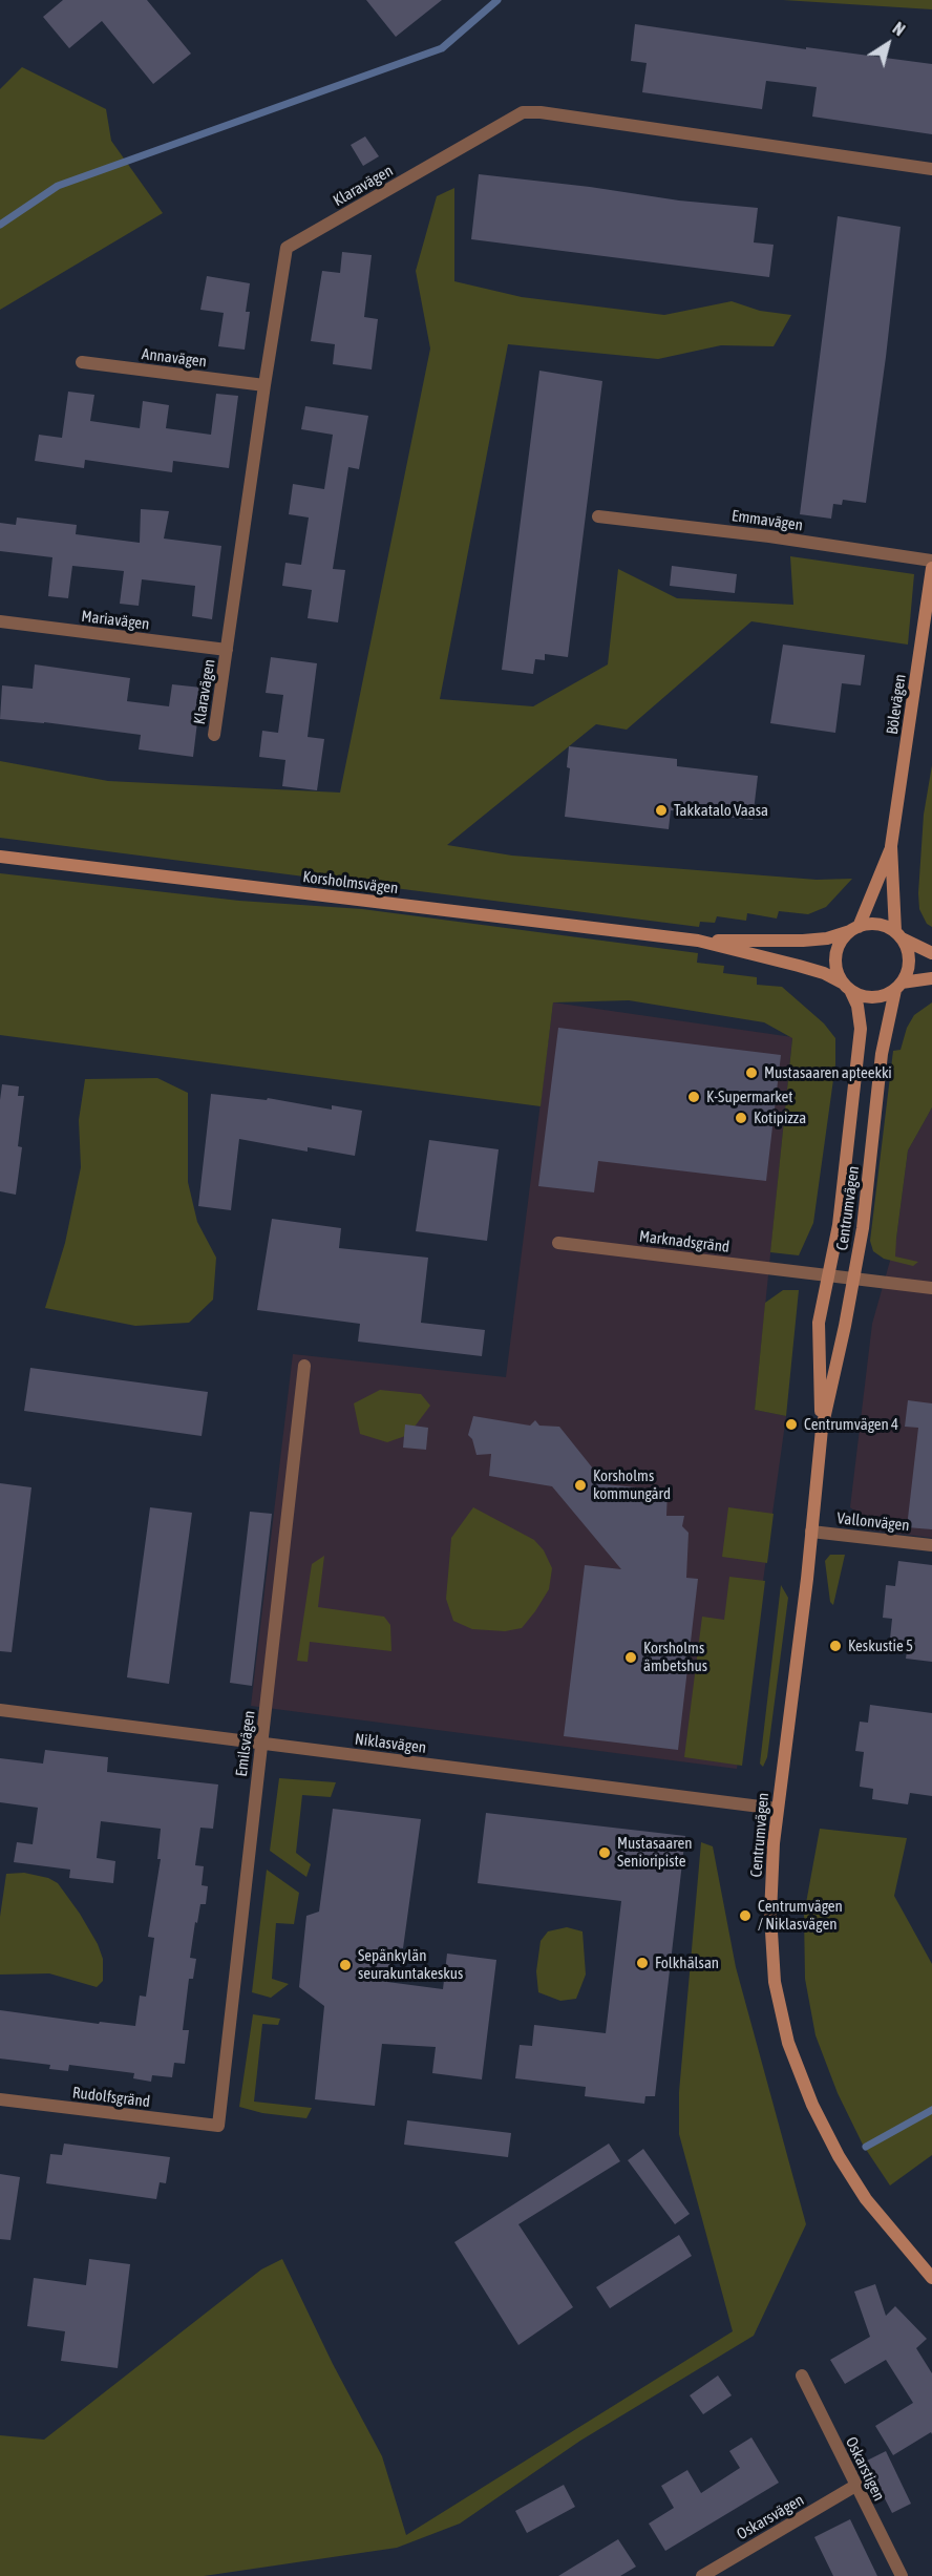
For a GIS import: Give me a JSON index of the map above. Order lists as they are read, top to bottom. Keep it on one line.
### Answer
{"streets":{"main road":["Bölevägen","Korsholmsvägen","Centrumvägen"],"street":["Klaravägen","Annavägen","Emmavägen","Mariavägen","Marknadsgränd","Vallonvägen","Emilsvägen","Niklasvägen","Rudolfsgränd","Oskarstigen","Oskarsvägen"]},"crossings":[["Klaravägen","Annavägen"],["Klaravägen","Mariavägen"],["Bölevägen","Korsholmsvägen"],["Bölevägen","Centrumvägen"],["Korsholmsvägen","Centrumvägen"],["Centrumvägen","Marknadsgränd"],["Centrumvägen","Vallonvägen"],["Centrumvägen","Niklasvägen"],["Emilsvägen","Niklasvägen"],["Emilsvägen","Rudolfsgränd"],["Oskarstigen","Oskarsvägen"]],"places":["Takkatalo Vaasa","Mustasaaren apteekki","K-Supermarket","Kotipizza","Centrumvägen 4","Korsholms kommungård","Keskustie 5","Korsholms ämbetshus","Mustasaaren Senioripiste","Centrumvägen / Niklasvägen","Folkhälsan","Sepänkylän seurakuntakeskus"],"north":"top right"}
